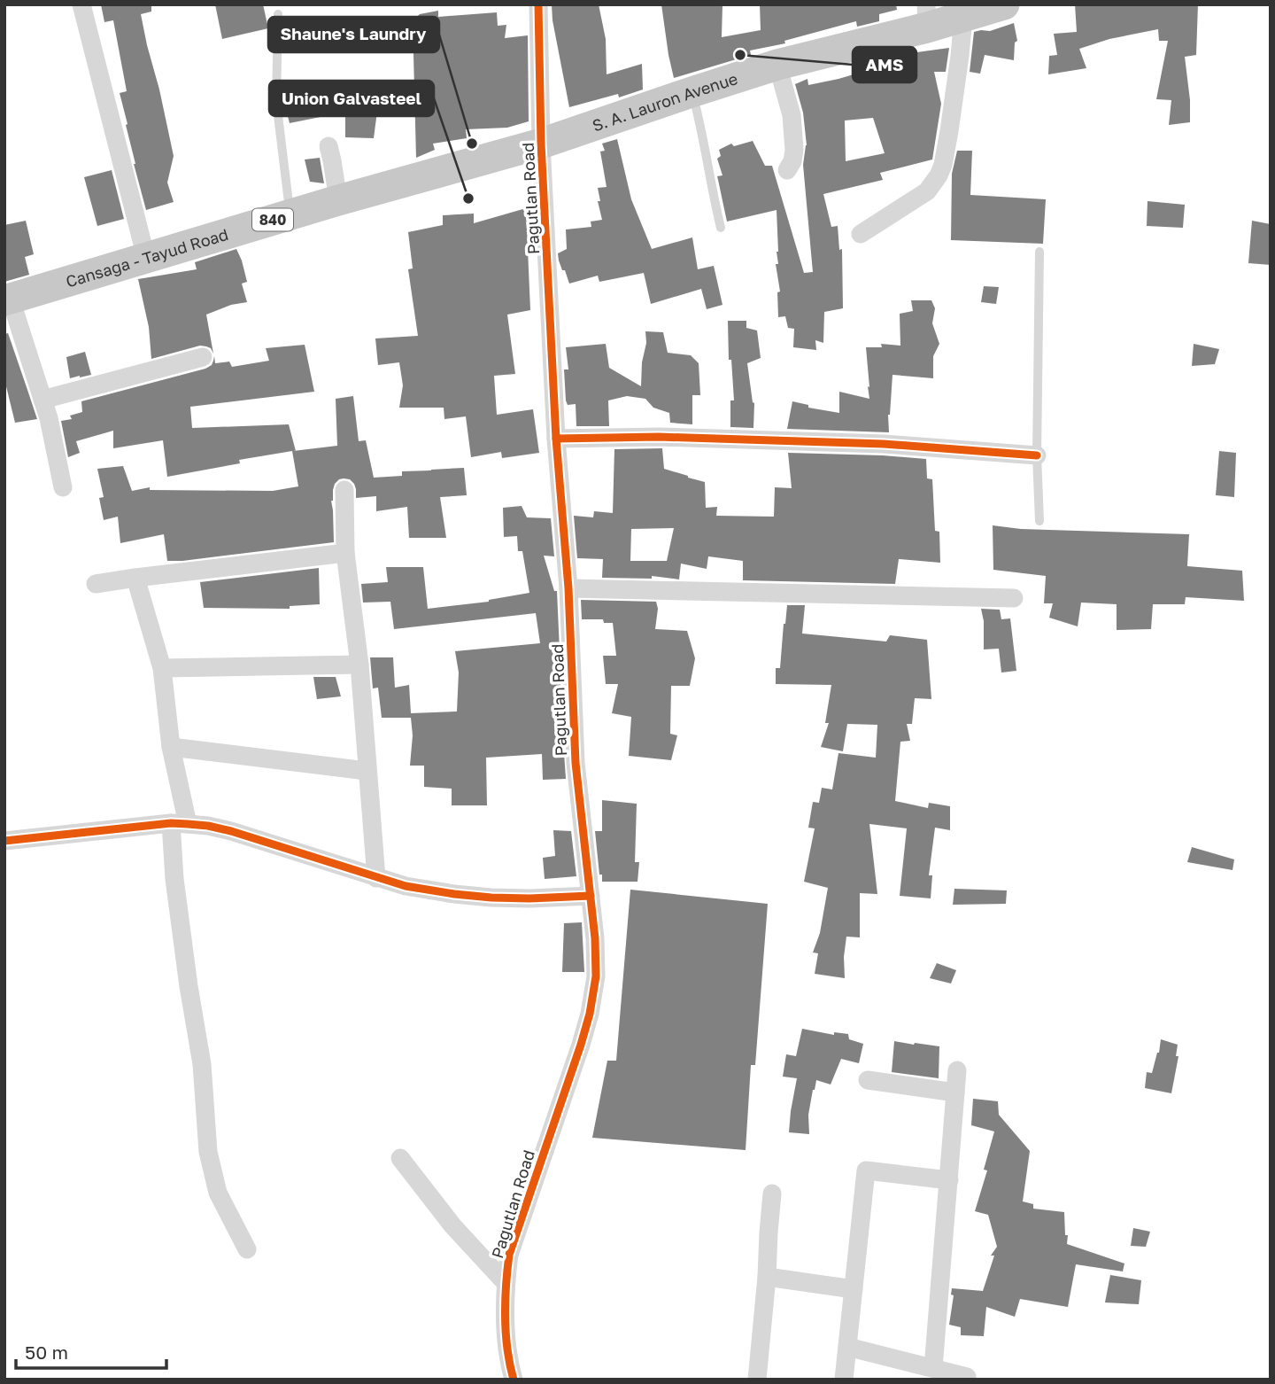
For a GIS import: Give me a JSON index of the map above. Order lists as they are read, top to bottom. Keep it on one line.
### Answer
{"streets":{"highway":["S. A. Lauron Avenue","840","Cansaga - Tayud Road"],"street":["Pagutlan Road"]},"crossings":[["S. A. Lauron Avenue","Pagutlan Road"],["S. A. Lauron Avenue","Cansaga - Tayud Road"],["Pagutlan Road","Cansaga - Tayud Road"]],"places":["AMS","Shaune's Laundry","Union Galvasteel"],"scale_bar":"50 m"}
